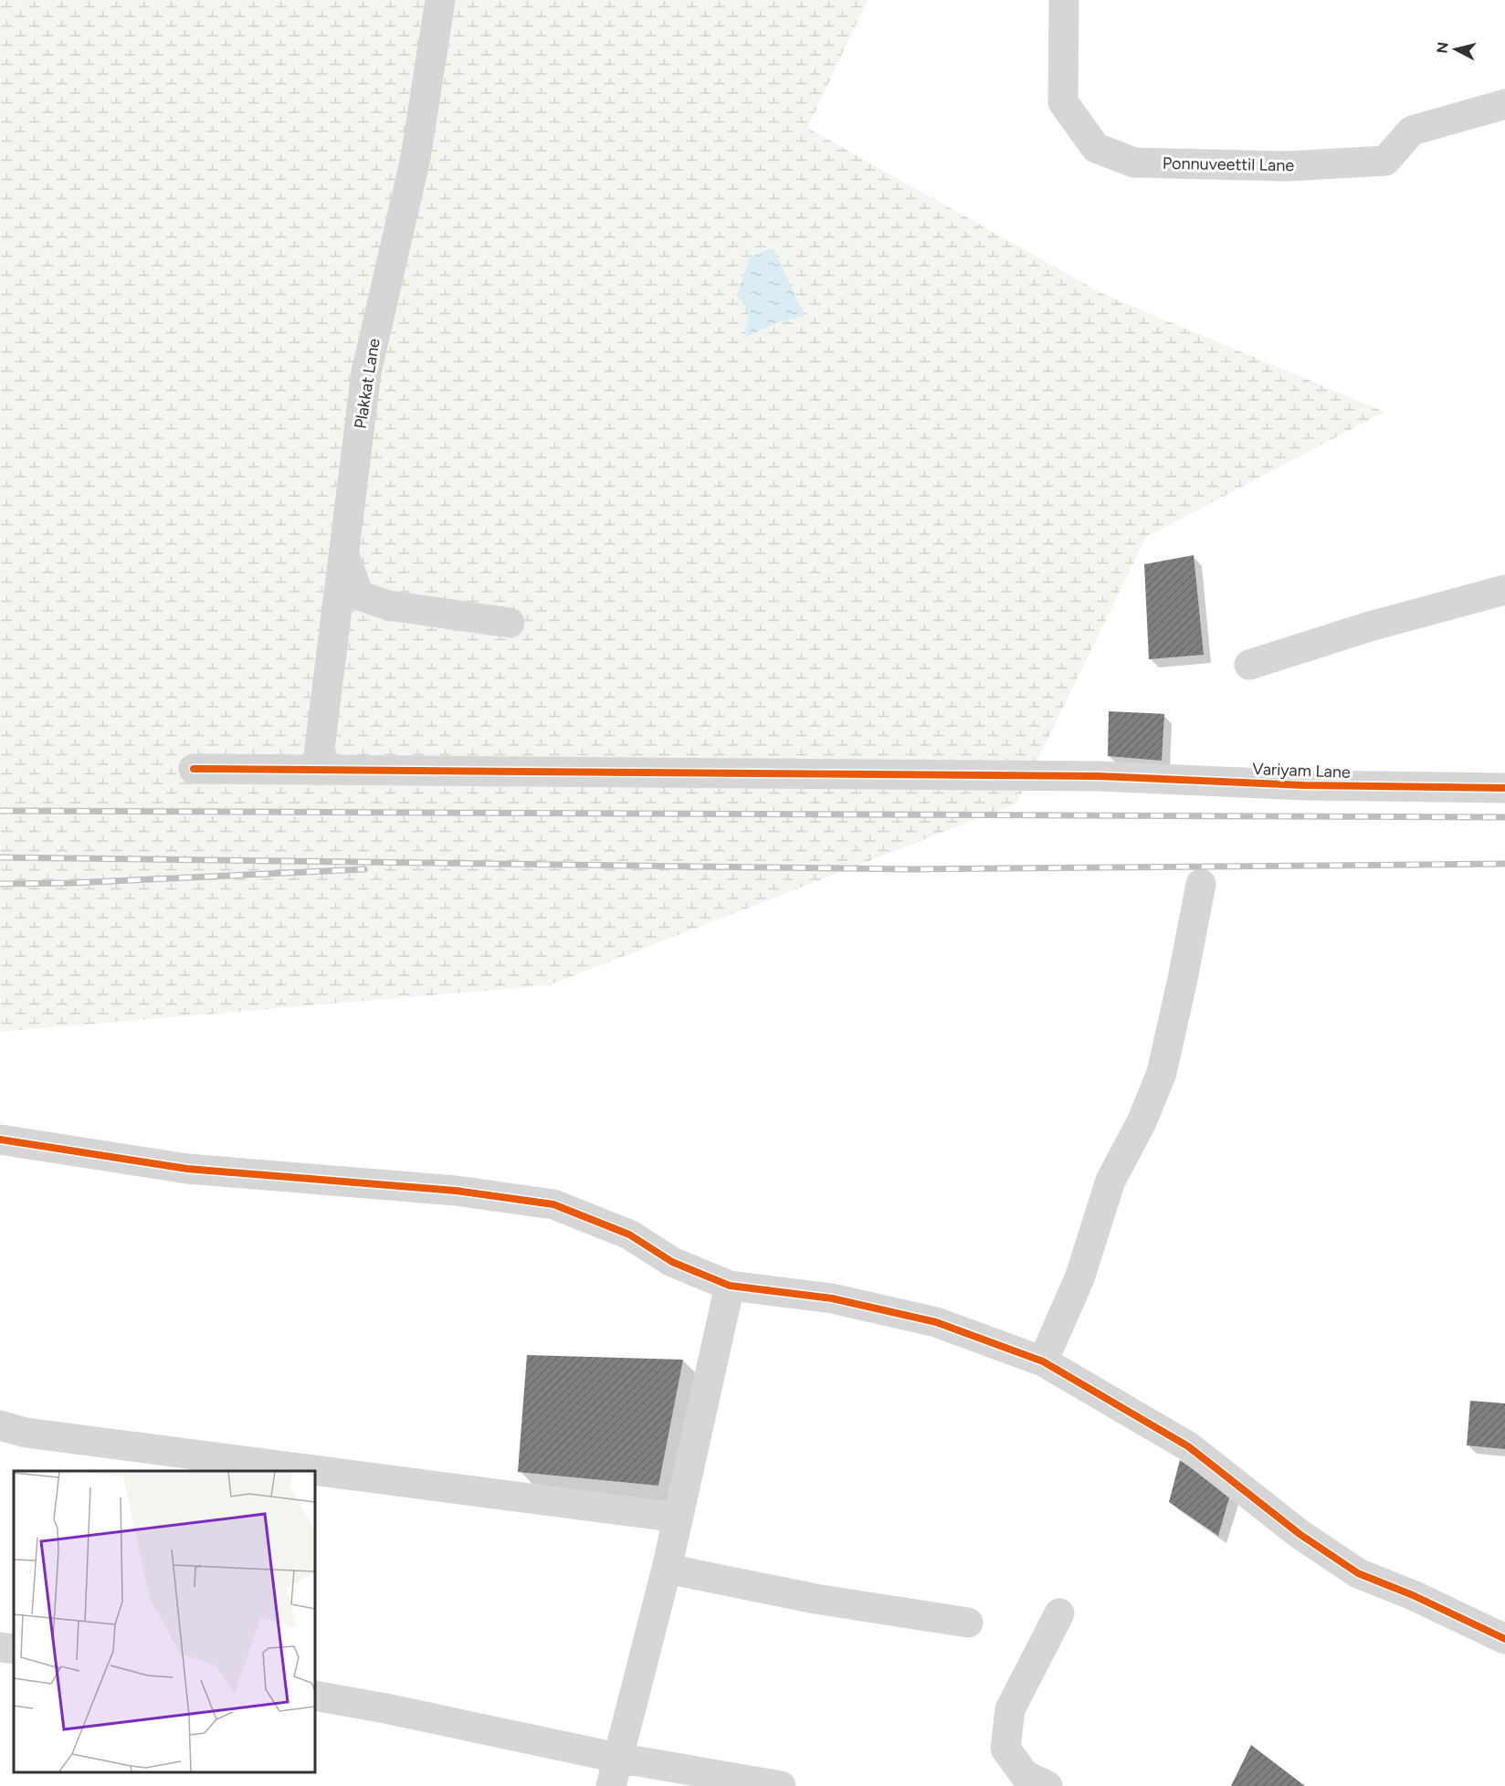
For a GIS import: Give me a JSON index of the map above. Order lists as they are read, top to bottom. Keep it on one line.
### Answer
{"streets":{"street":["Ponnuveettil Lane","Plakkat Lane","Variyam Lane"]},"crossings":[["Plakkat Lane","Variyam Lane"]],"north":"left"}
